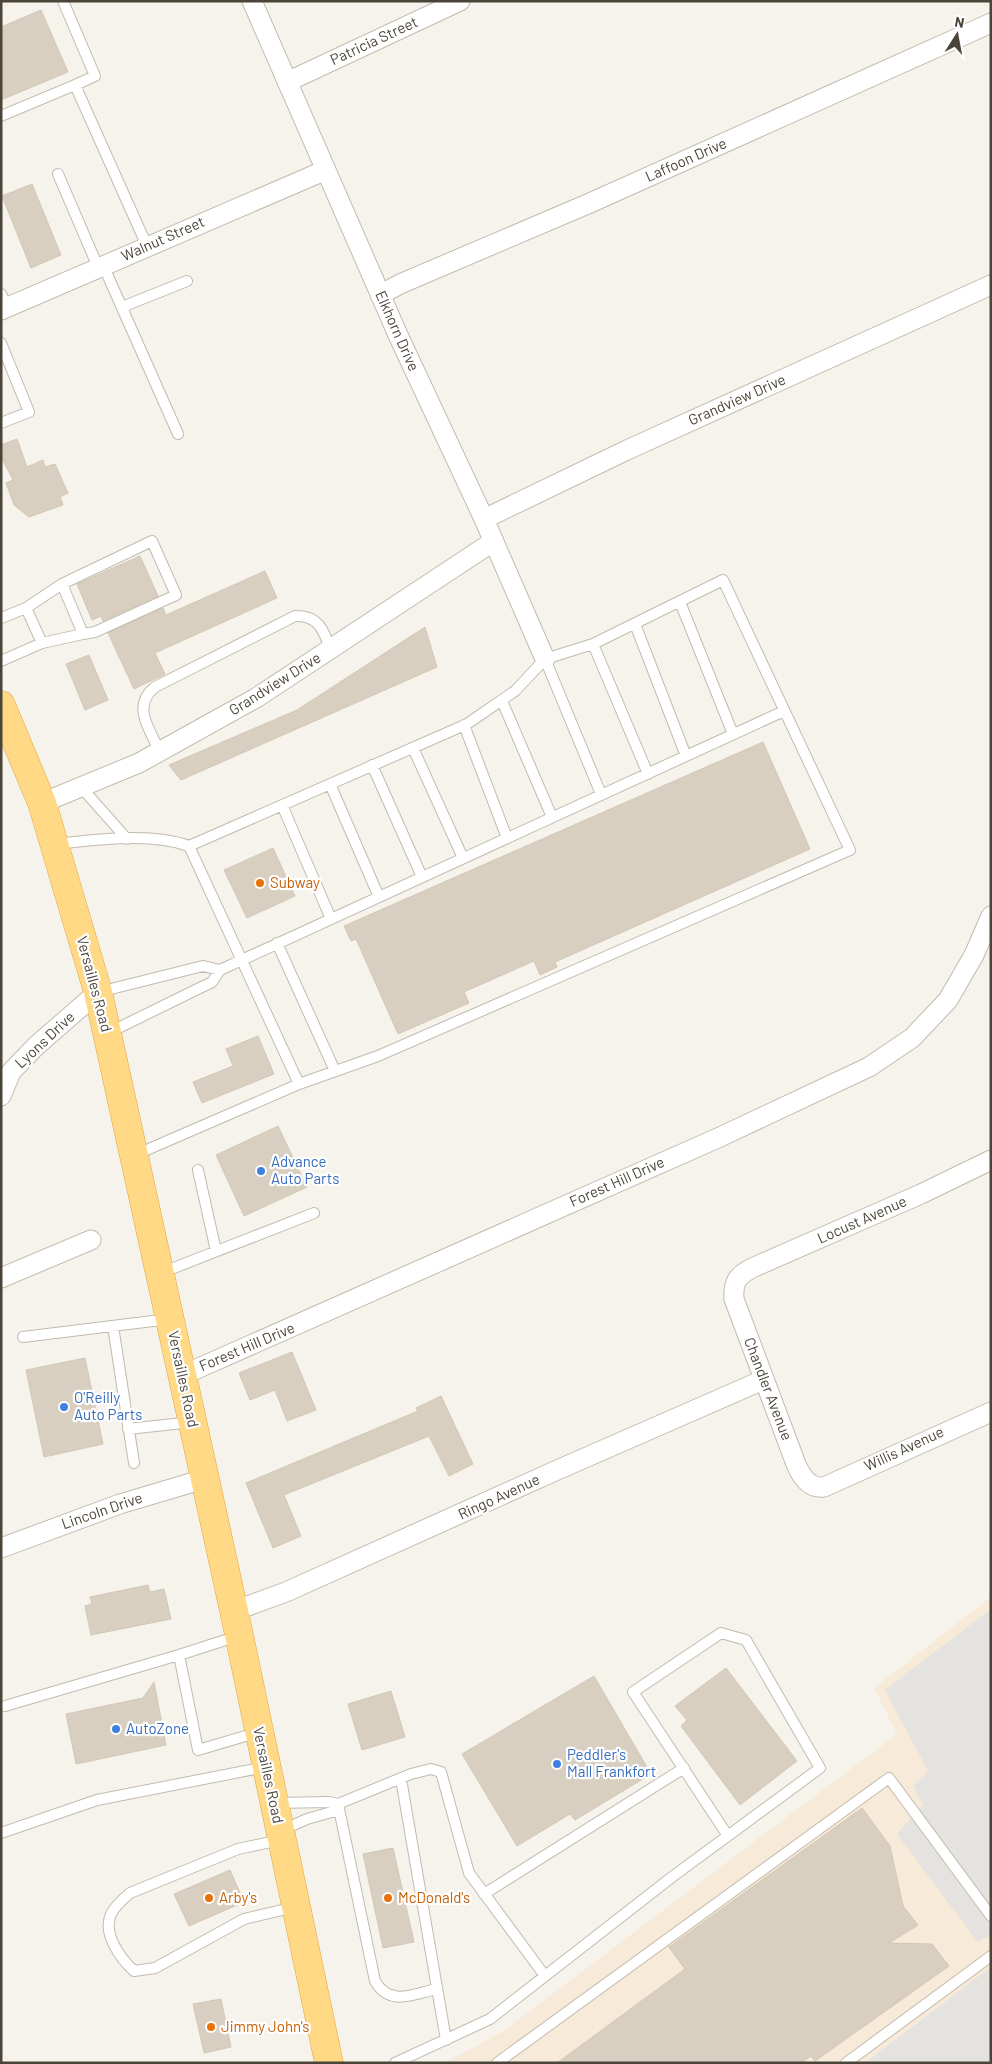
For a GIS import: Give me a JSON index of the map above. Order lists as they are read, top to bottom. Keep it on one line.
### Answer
{"streets":{"highway":["Versailles Road"],"street":["Patricia Street","Laffoon Drive","Walnut Street","Elkhorn Drive","Grandview Drive","Lyons Drive","Forest Hill Drive","Locust Avenue","Chandler Avenue","Willis Avenue","Ringo Avenue","Lincoln Drive"]},"crossings":[["Patricia Street","Elkhorn Drive"],["Laffoon Drive","Elkhorn Drive"],["Walnut Street","Elkhorn Drive"],["Elkhorn Drive","Grandview Drive"],["Grandview Drive","Versailles Road"],["Versailles Road","Lyons Drive"],["Versailles Road","Forest Hill Drive"],["Versailles Road","Ringo Avenue"],["Versailles Road","Lincoln Drive"],["Locust Avenue","Chandler Avenue"],["Chandler Avenue","Willis Avenue"],["Chandler Avenue","Ringo Avenue"]],"places":["Subway","Advance Auto Parts","O'Reilly Auto Parts","AutoZone","Peddler's Mall Frankfort","Arby's","McDonald's","Jimmy John's"],"north":"top"}
